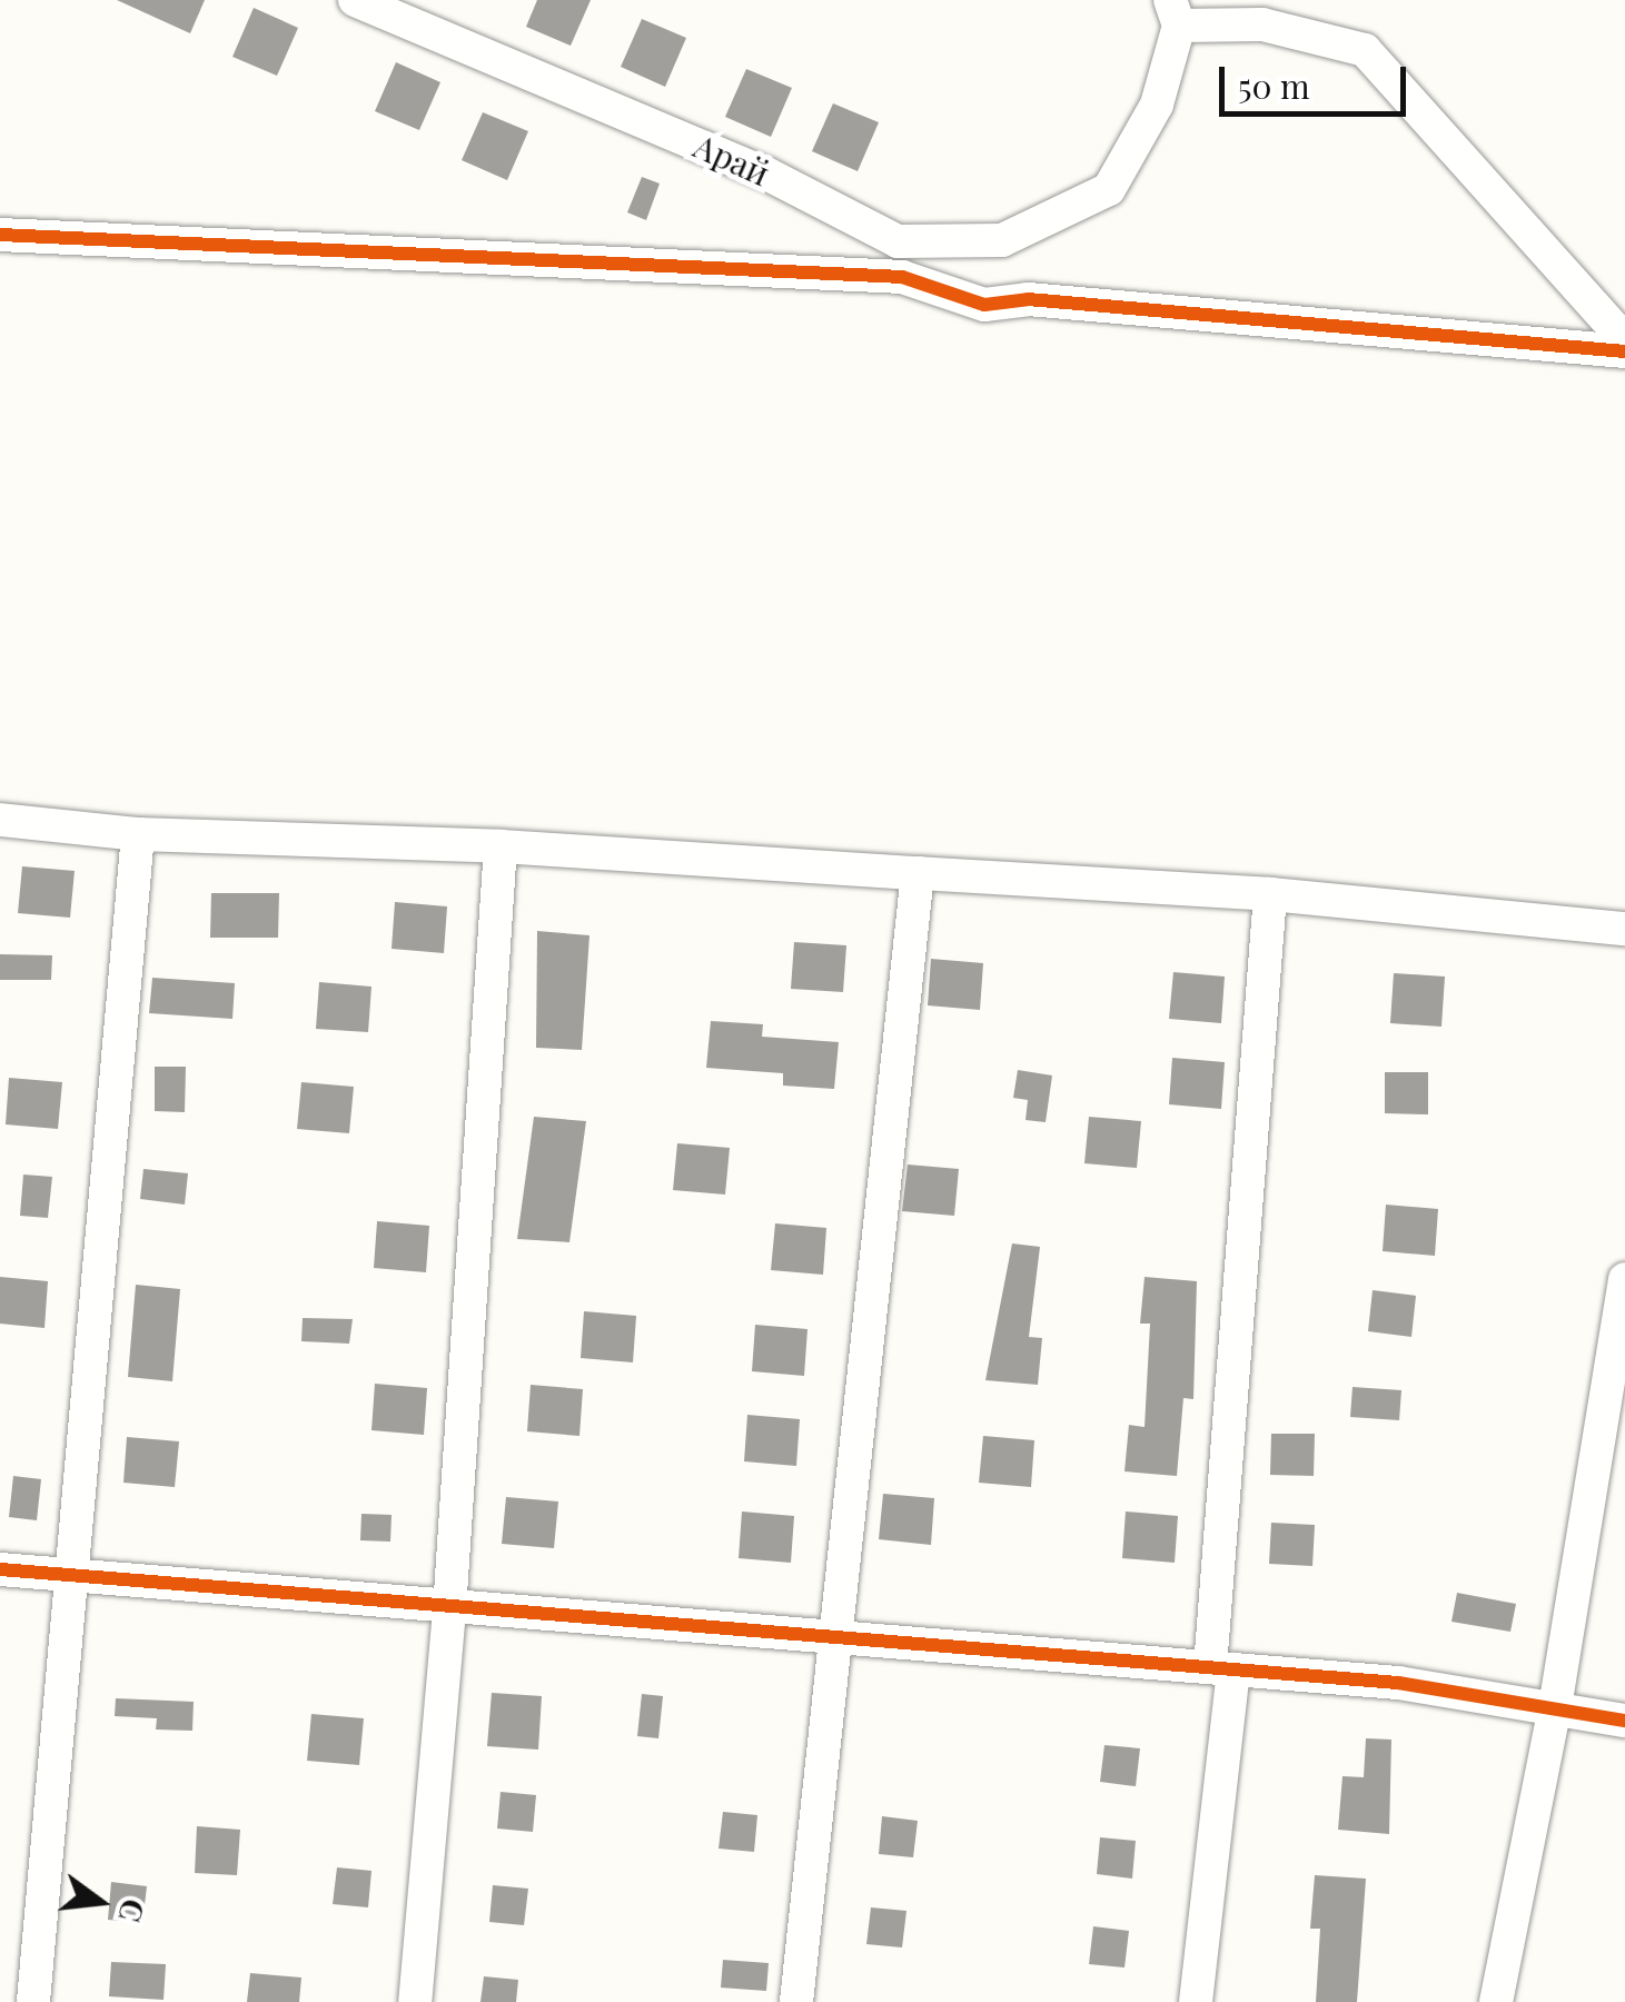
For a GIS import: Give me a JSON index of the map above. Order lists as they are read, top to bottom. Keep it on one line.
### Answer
{"streets":{"street":["Арай"]},"scale_bar":"50 m","north":"right"}
